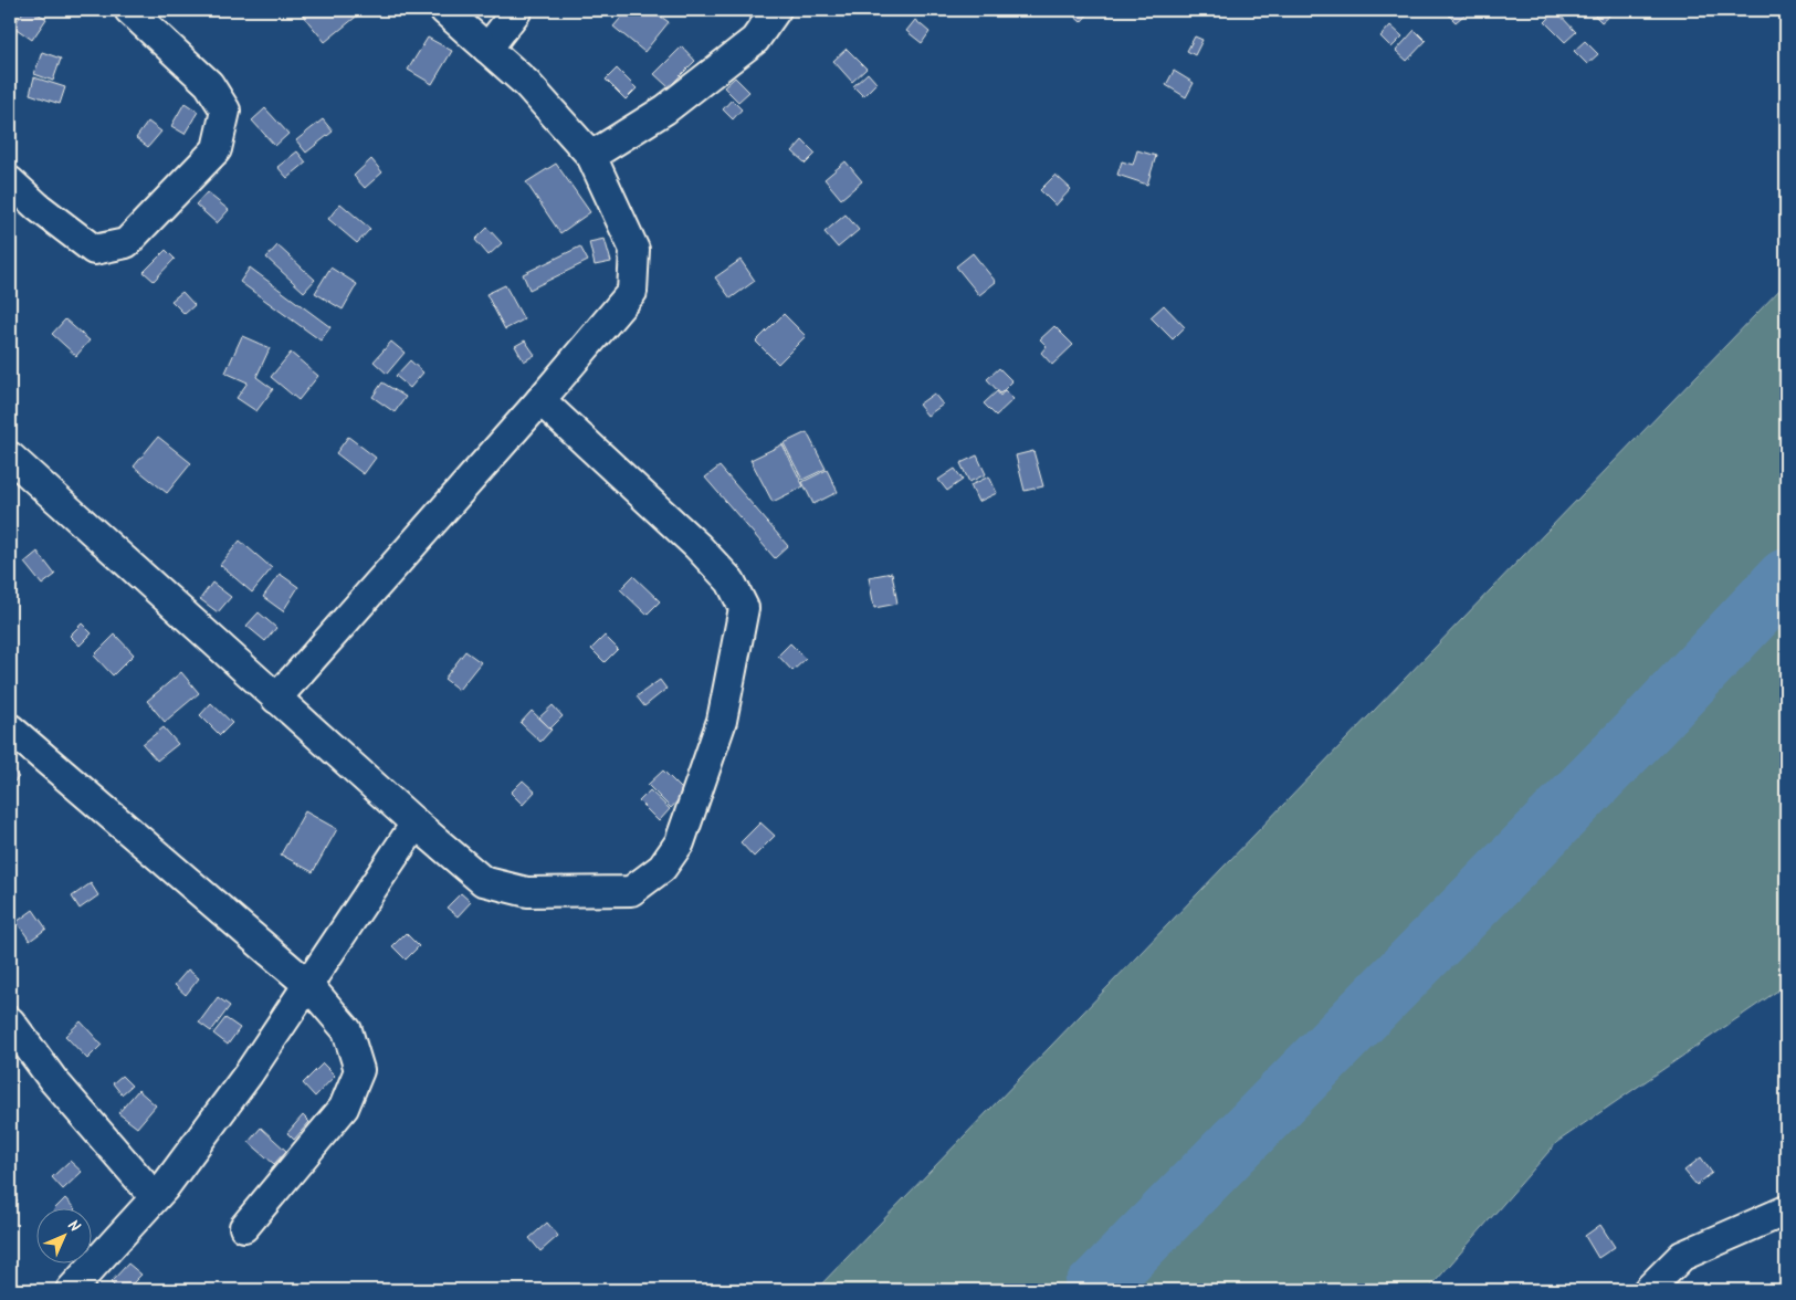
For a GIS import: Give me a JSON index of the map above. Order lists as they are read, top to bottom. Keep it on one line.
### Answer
{"north":"top right"}
